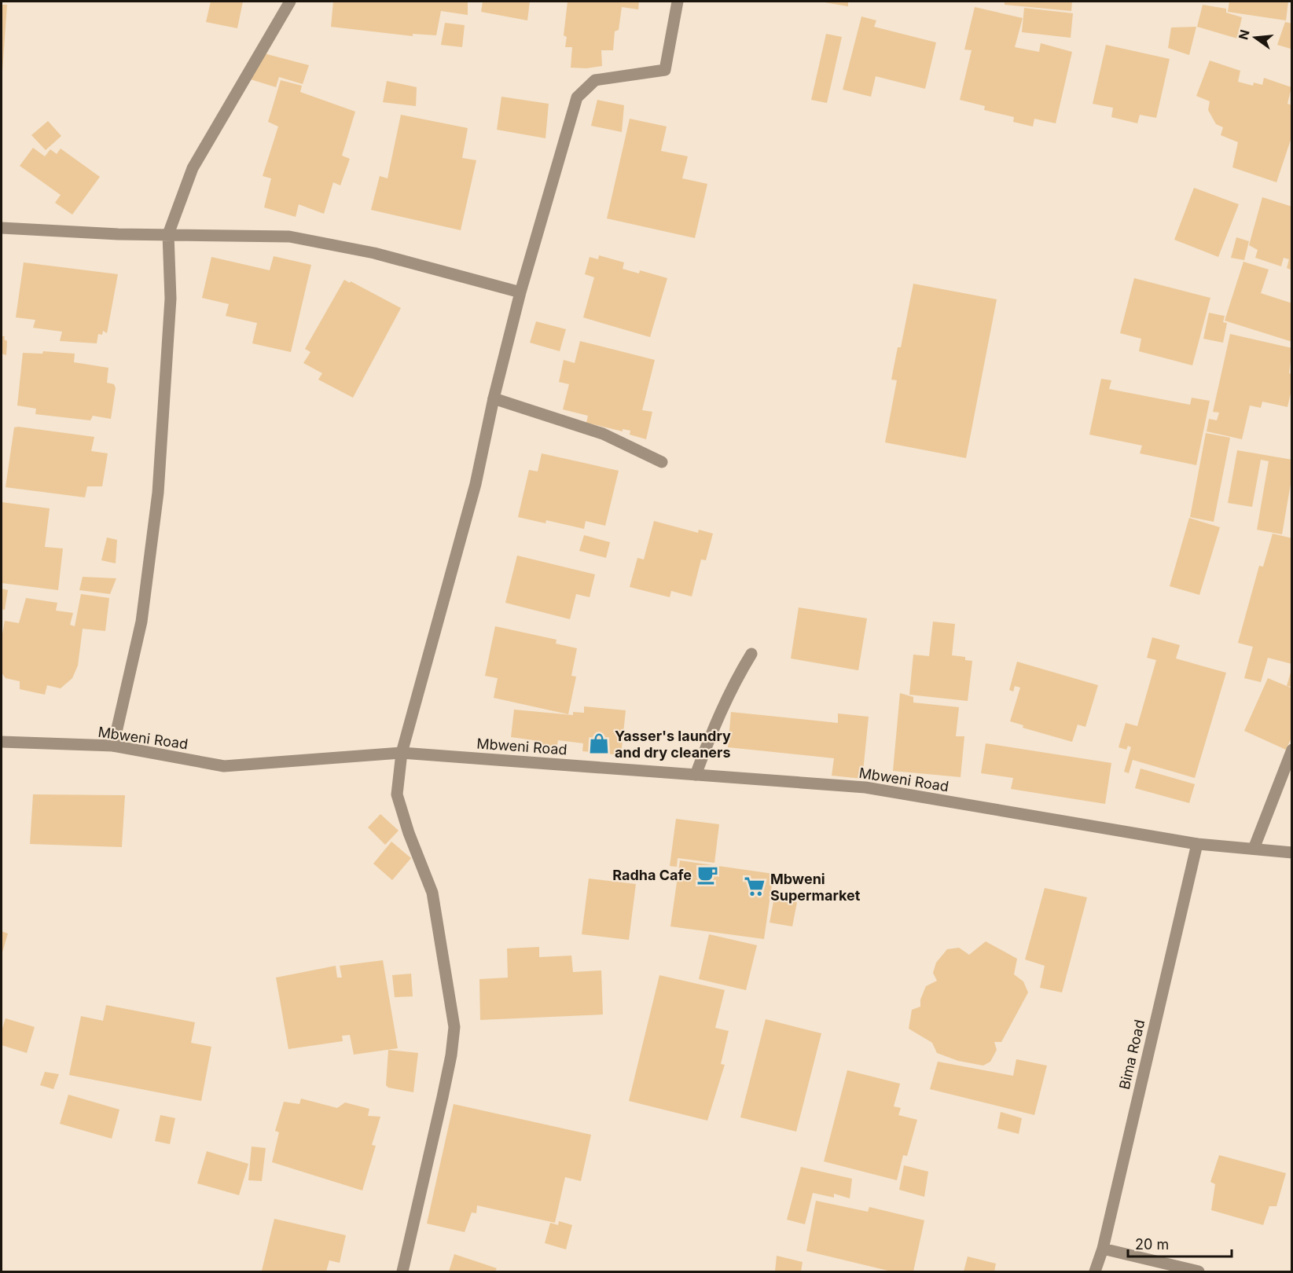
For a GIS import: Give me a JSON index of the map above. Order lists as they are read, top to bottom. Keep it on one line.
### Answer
{"streets":{"street":["Mbweni Road","Bima Road"]},"crossings":[["Mbweni Road","Bima Road"]],"places":{"shop":["Yasser's laundry and dry cleaners"],"cafe":["Radha Cafe"],"supermarket":["Mbweni Supermarket"]},"scale_bar":"20 m","north":"left"}
